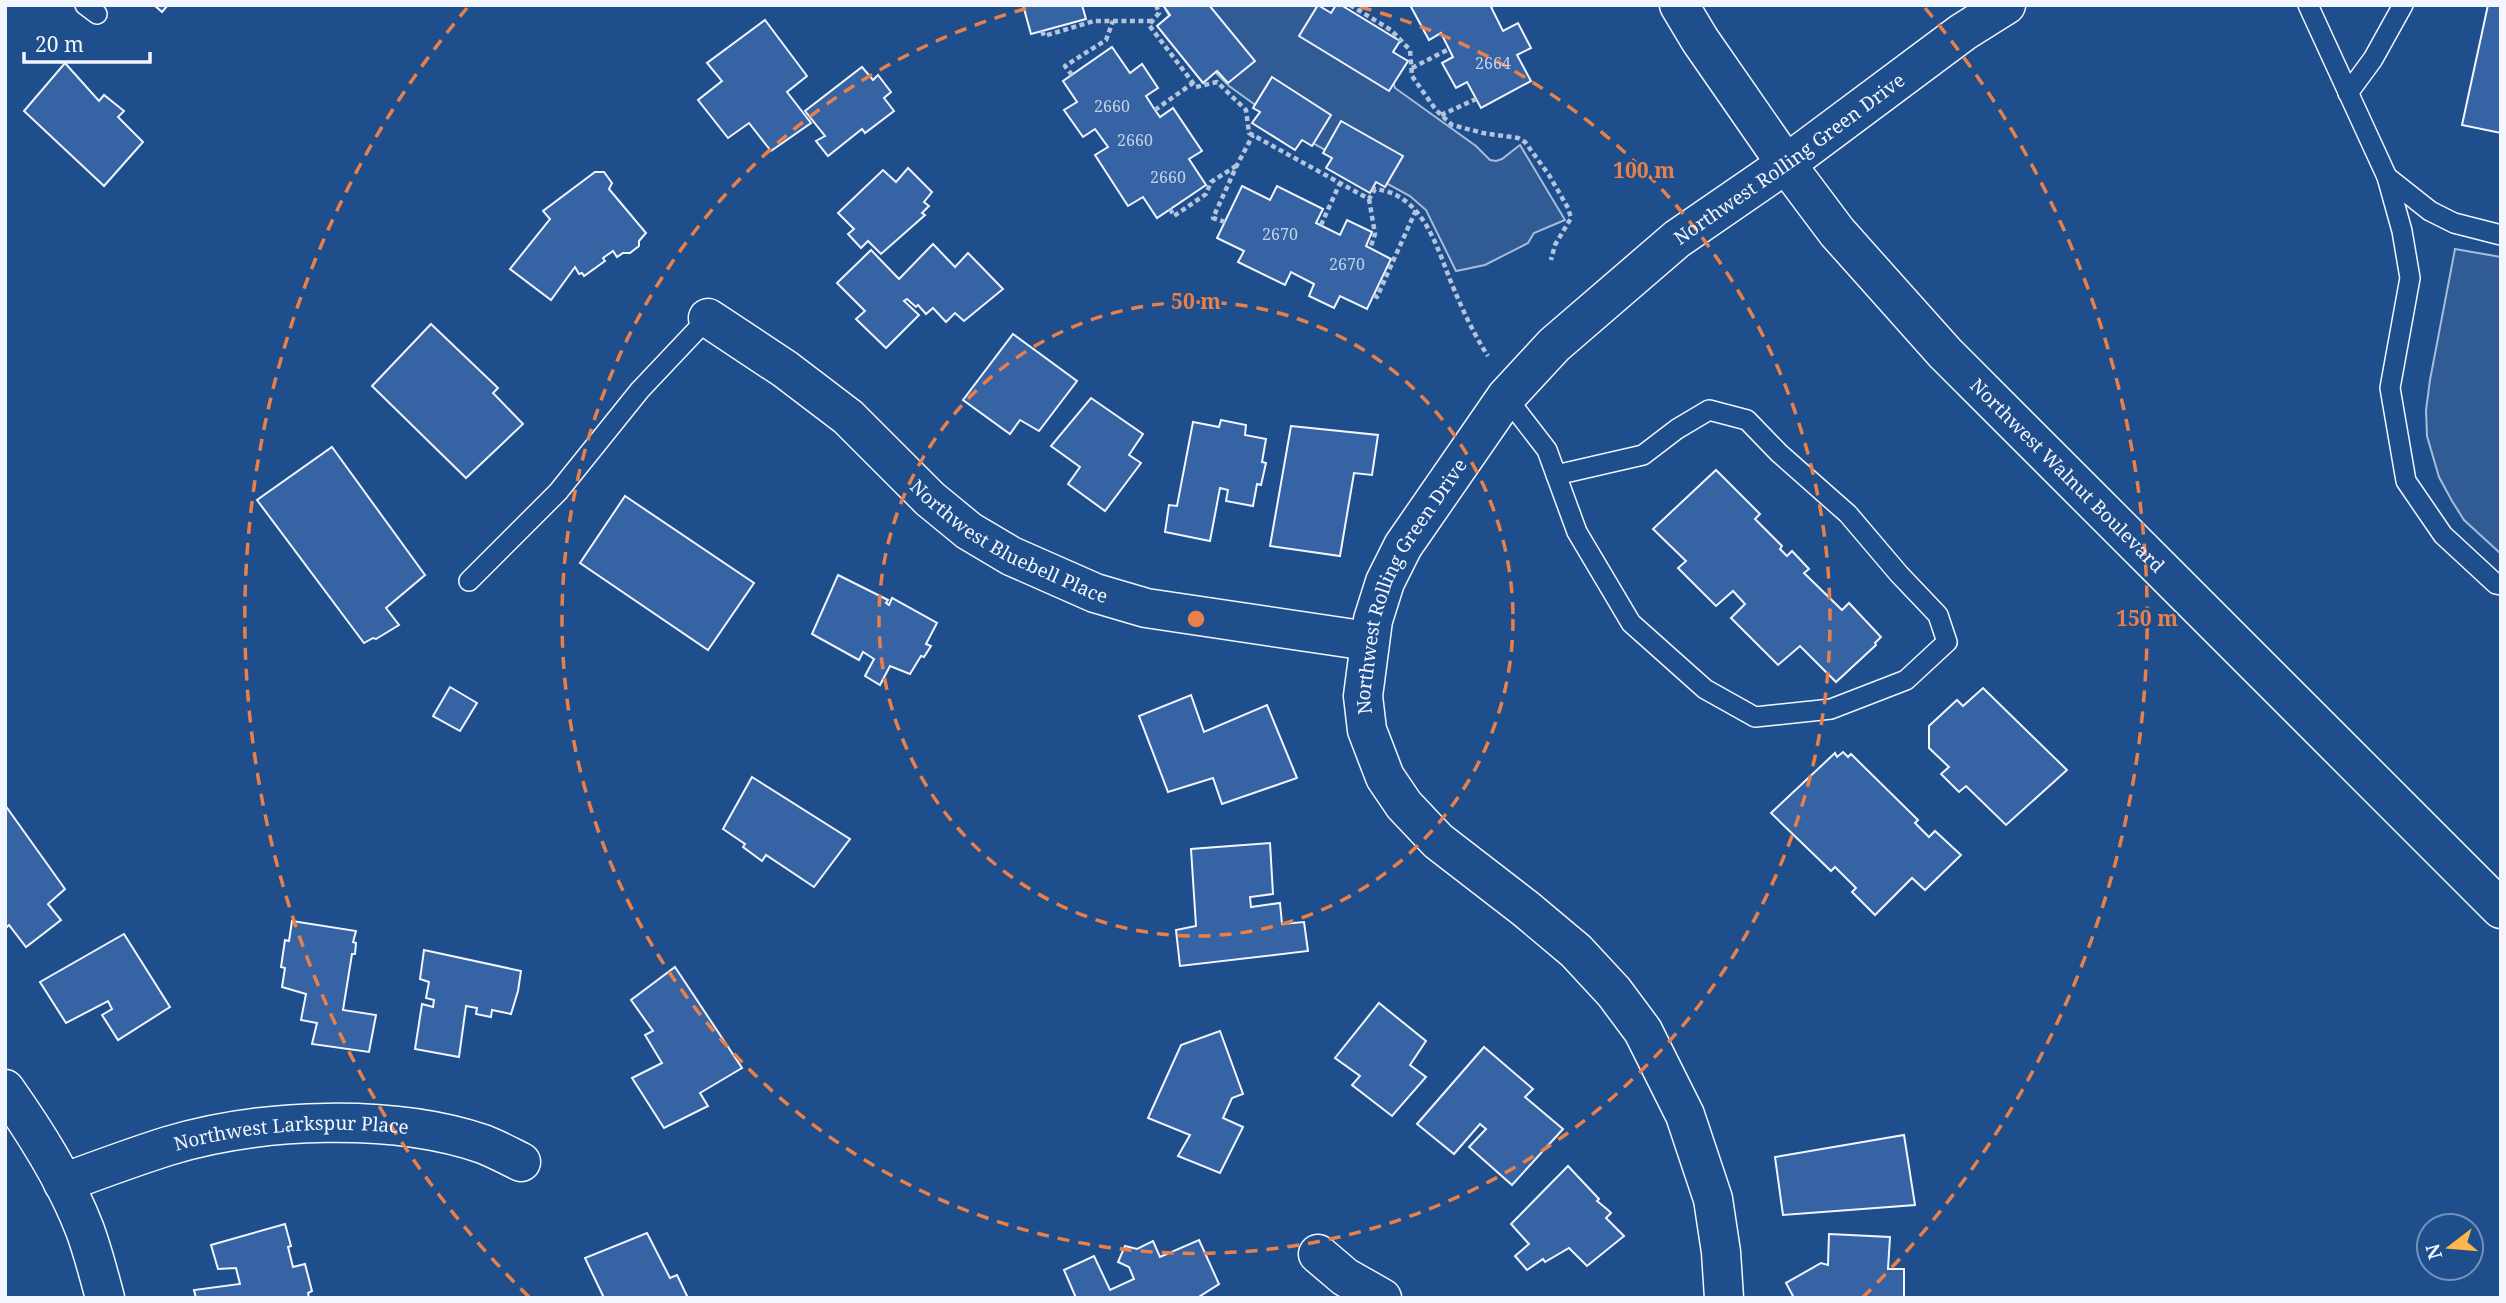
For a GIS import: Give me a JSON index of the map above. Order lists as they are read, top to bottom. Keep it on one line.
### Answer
{"streets":{"street":["Northwest Rolling Green Drive","Northwest Walnut Boulevard","Northwest Bluebell Place","Northwest Larkspur Place"]},"crossings":[["Northwest Rolling Green Drive","Northwest Walnut Boulevard"],["Northwest Rolling Green Drive","Northwest Bluebell Place"]],"house_numbers":["2664","2660","2660","2660","2670","2670"],"scale_bar":"20 m","north":"left","rings":["100 m","50 m","150 m"]}
